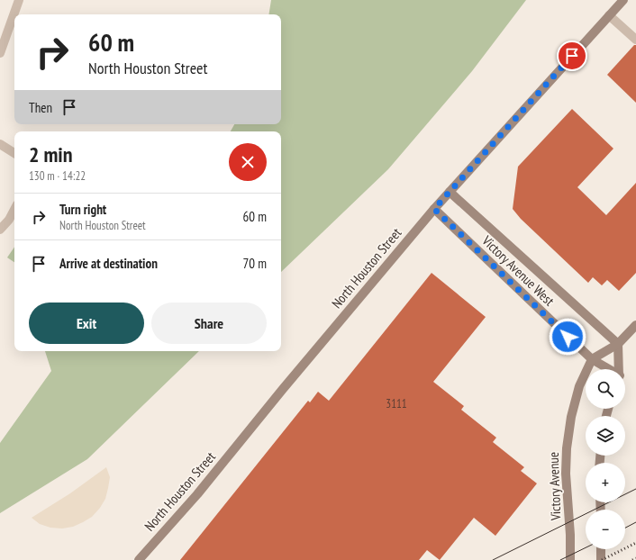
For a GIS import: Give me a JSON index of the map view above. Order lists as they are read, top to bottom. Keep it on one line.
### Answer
{"streets":{"main road":["North Houston Street","Victory Avenue West","Victory Avenue"]},"crossings":[["North Houston Street","Victory Avenue West"],["Victory Avenue West","Victory Avenue"]],"house_numbers":["3111"],"page":{"turn":["60 m","North Houston Street"],"then":"Then","heading":["2 min","130 m · 14:22"],"list":[{"name":"Turn right","note":"North Houston Street","value":"60 m"},{"name":"Arrive at destination","value":"70 m"}],"buttons":["Exit","Share"],"map_buttons":["+","−"]}}
